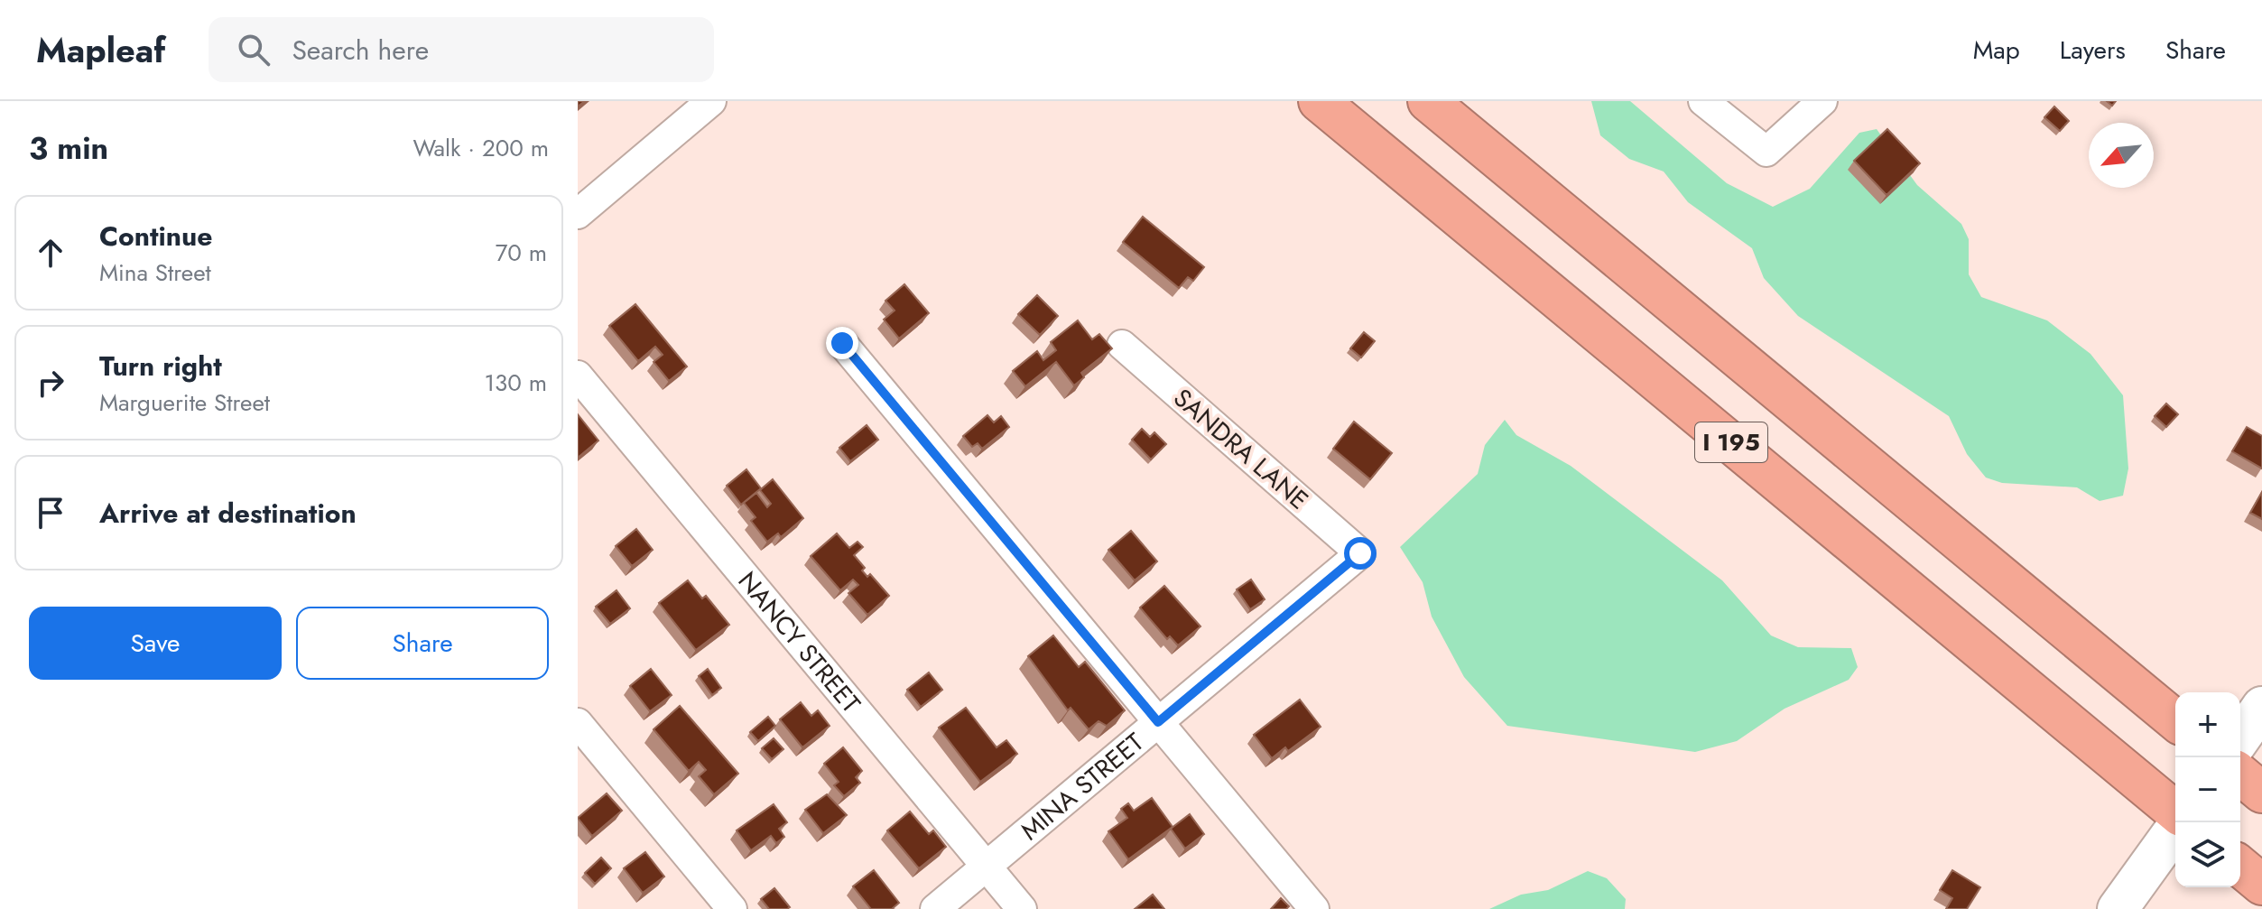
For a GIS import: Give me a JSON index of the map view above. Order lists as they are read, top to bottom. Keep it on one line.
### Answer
{"streets":{"highway":["I 195"],"street":["SANDRA LANE","NANCY STREET","MINA STREET"]},"crossings":[["SANDRA LANE","MINA STREET"],["NANCY STREET","MINA STREET"]],"north":"bottom left","page":{"header":"Mapleaf","search":"Search here","nav":["Map","Layers","Share"],"heading":["3 min","Walk · 200 m"],"list":[["Continue","Mina Street","70 m"],["Turn right","Marguerite Street","130 m"],"Arrive at destination"],"buttons":["Save","Share"],"map_buttons":["+","−"]}}
